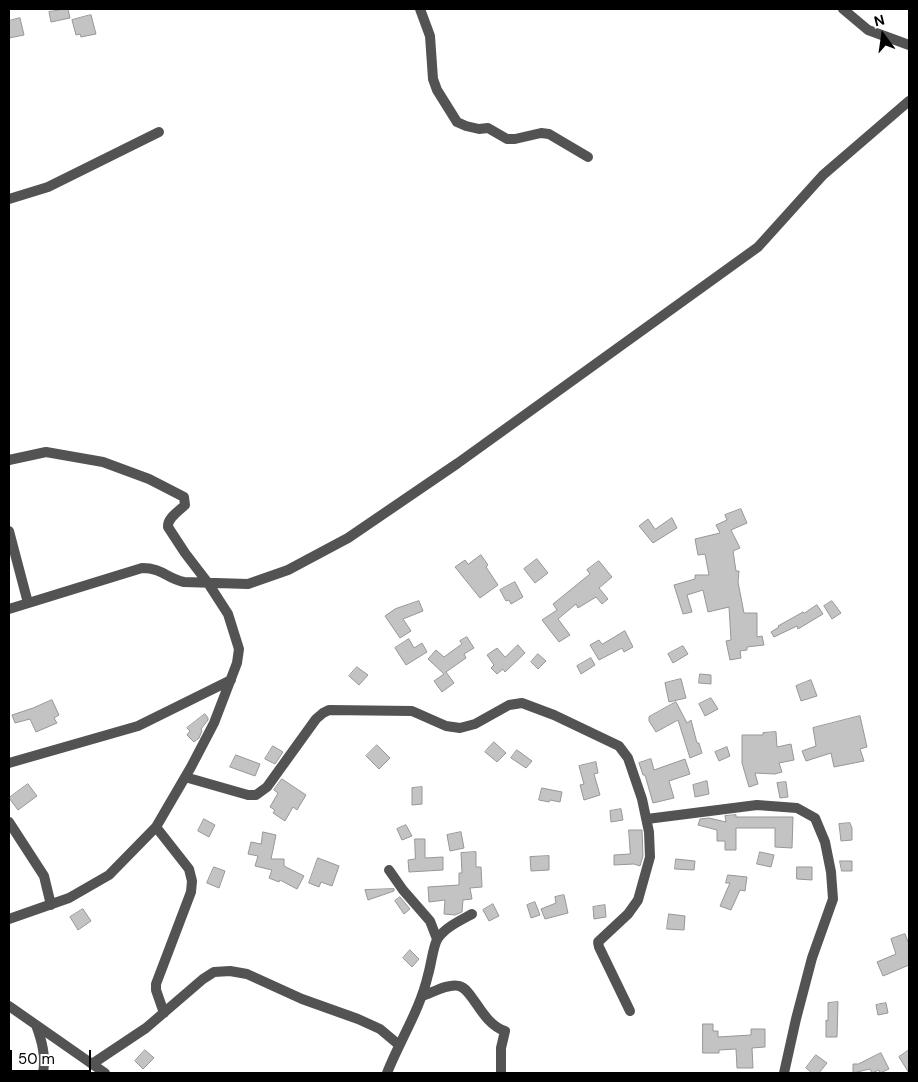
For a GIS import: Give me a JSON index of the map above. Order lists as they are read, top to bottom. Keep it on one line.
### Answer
{"scale_bar":"50 m","north":"top"}
